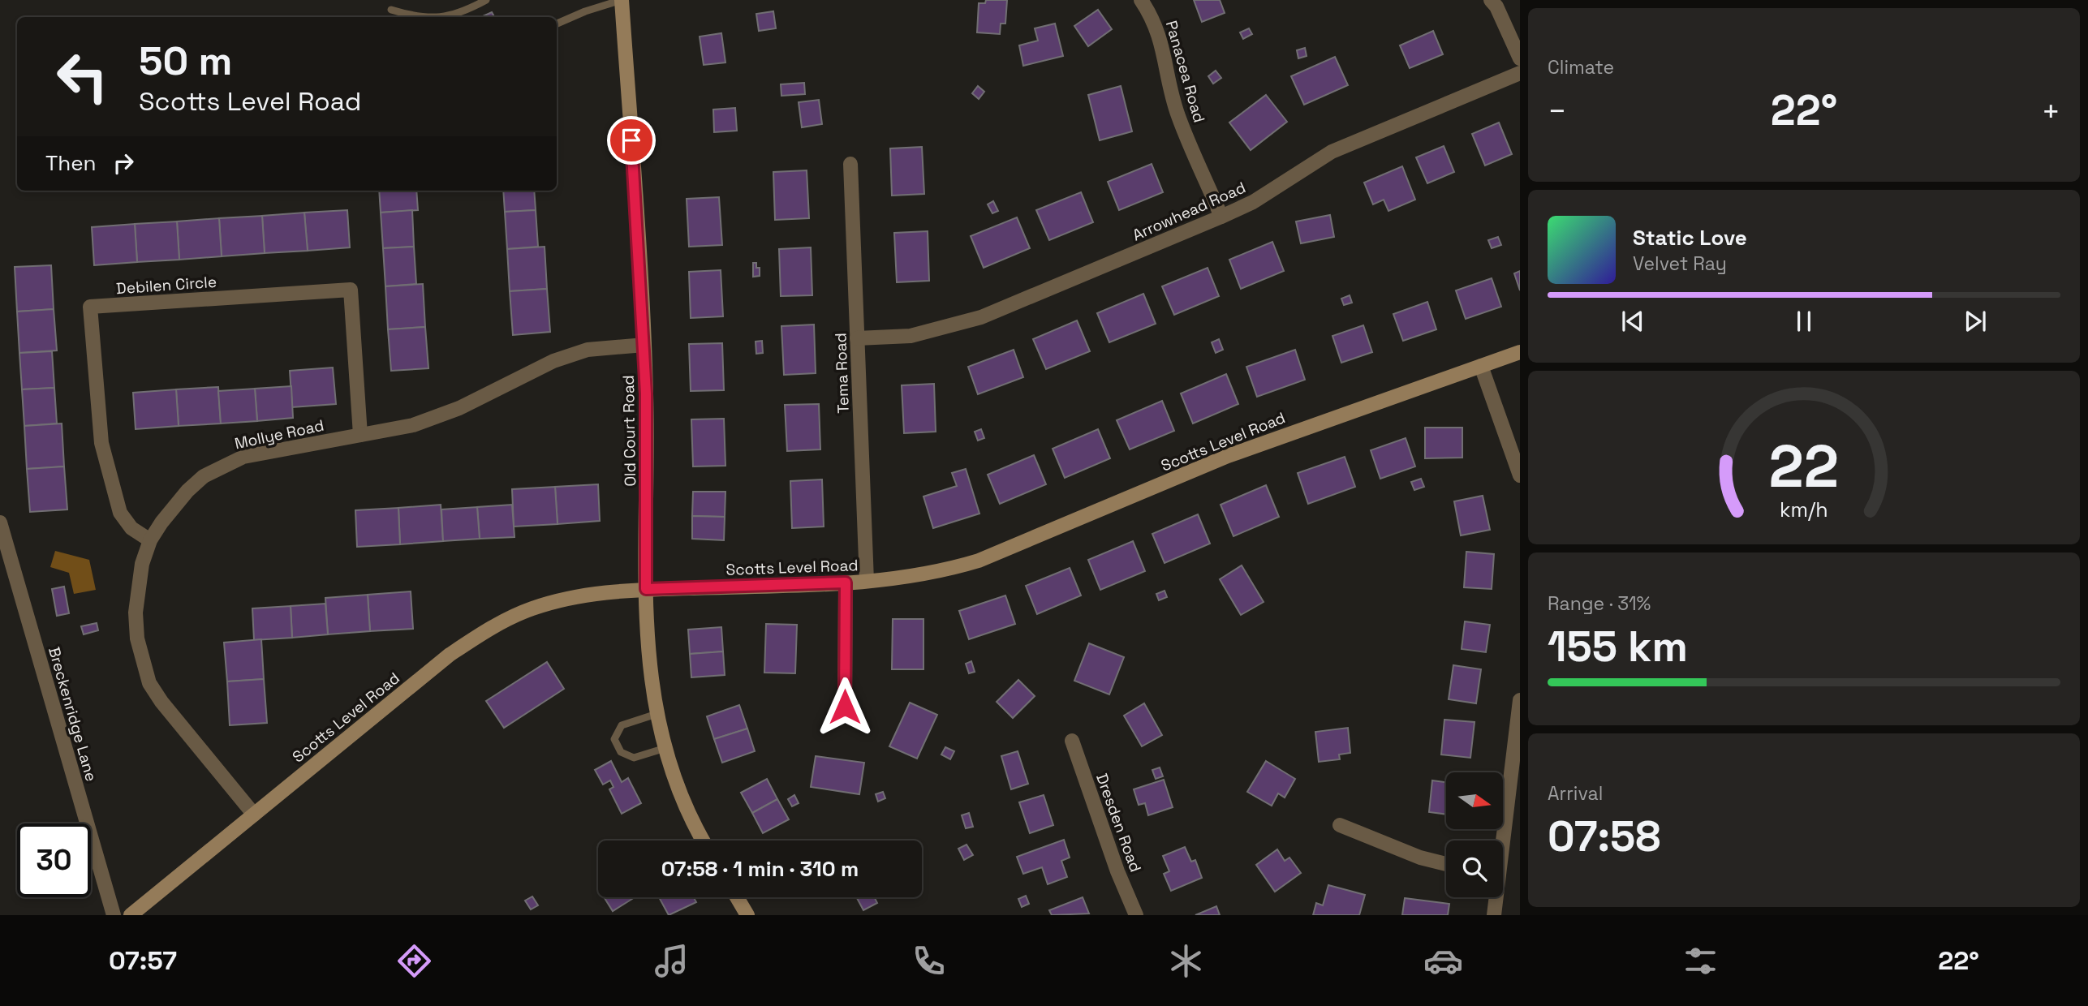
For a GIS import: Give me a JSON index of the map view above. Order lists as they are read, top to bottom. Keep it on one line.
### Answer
{"streets":{"main road":["Old Court Road","Scotts Level Road"],"street":["Panacea Road","Arrowhead Road","Debilen Circle","Tema Road","Mollye Road","Breckenridge Lane","Dresden Road"]},"crossings":[["Panacea Road","Arrowhead Road"],["Arrowhead Road","Tema Road"],["Debilen Circle","Mollye Road"],["Tema Road","Scotts Level Road"],["Old Court Road","Mollye Road"],["Old Court Road","Scotts Level Road"],["Mollye Road","Scotts Level Road"]],"north":"right","page":{"tile":["Climate",["Range · 31%","155 km"],["Arrival","07:58"]],"turn":["50 m","Scotts Level Road"],"heat":["−","22°","+"],"then":"Then","song":["Static Love","Velvet Ray"],"limit":"30","trip":"07:58 · 1 min · 310 m","tabs":["07:57","22°"],"gauge":["22","km/h"]}}
